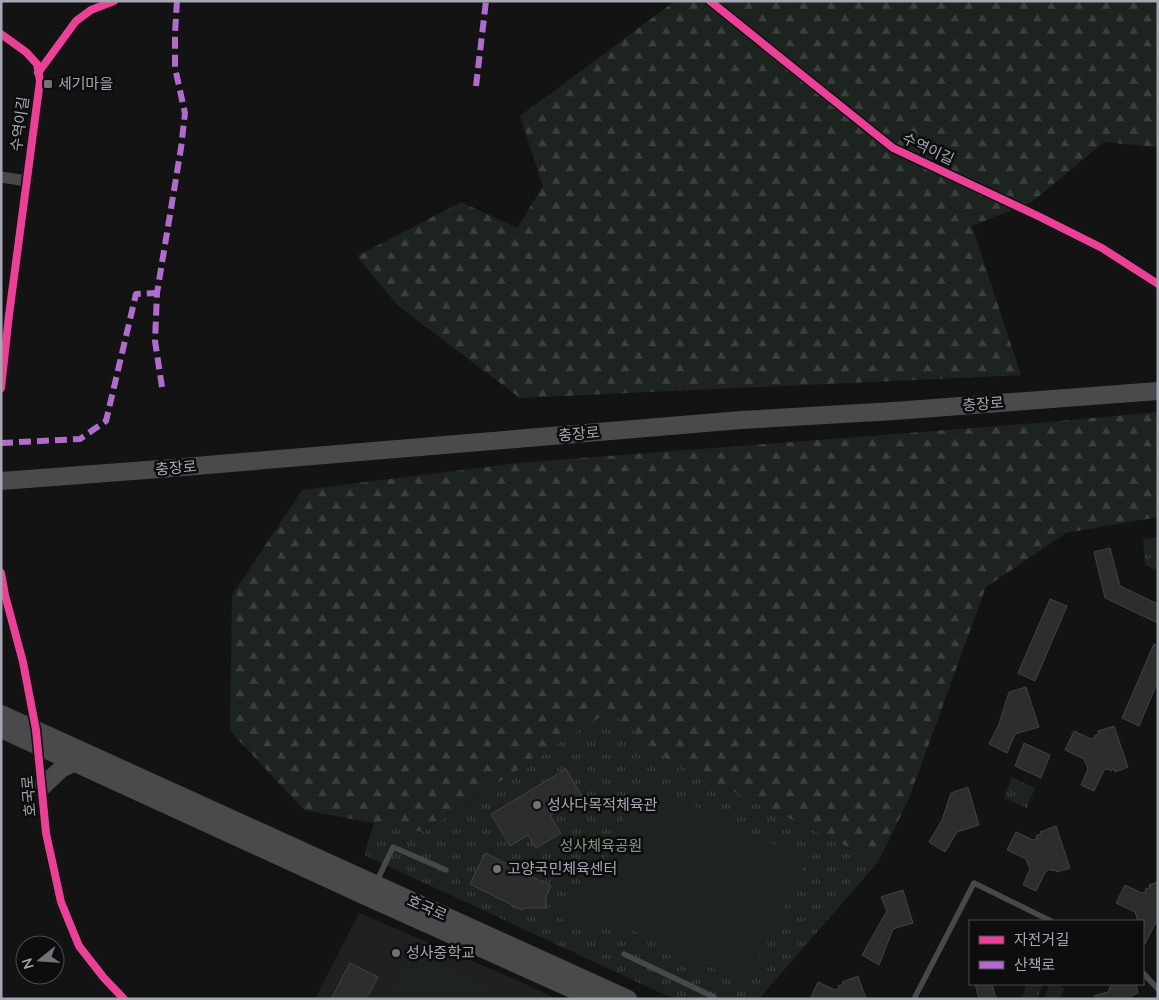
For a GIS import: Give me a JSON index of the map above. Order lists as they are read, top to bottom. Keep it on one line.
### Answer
{"streets":{"main road":["충장로","호국로"],"street":["수역이길"]},"parks":["성사체육공원"],"places":{"transit":["세기마을"],"other":["성사다목적체육관","고양국민체육센터","성사중학교"]},"legend":["자전거길","산책로"],"north":"left"}
